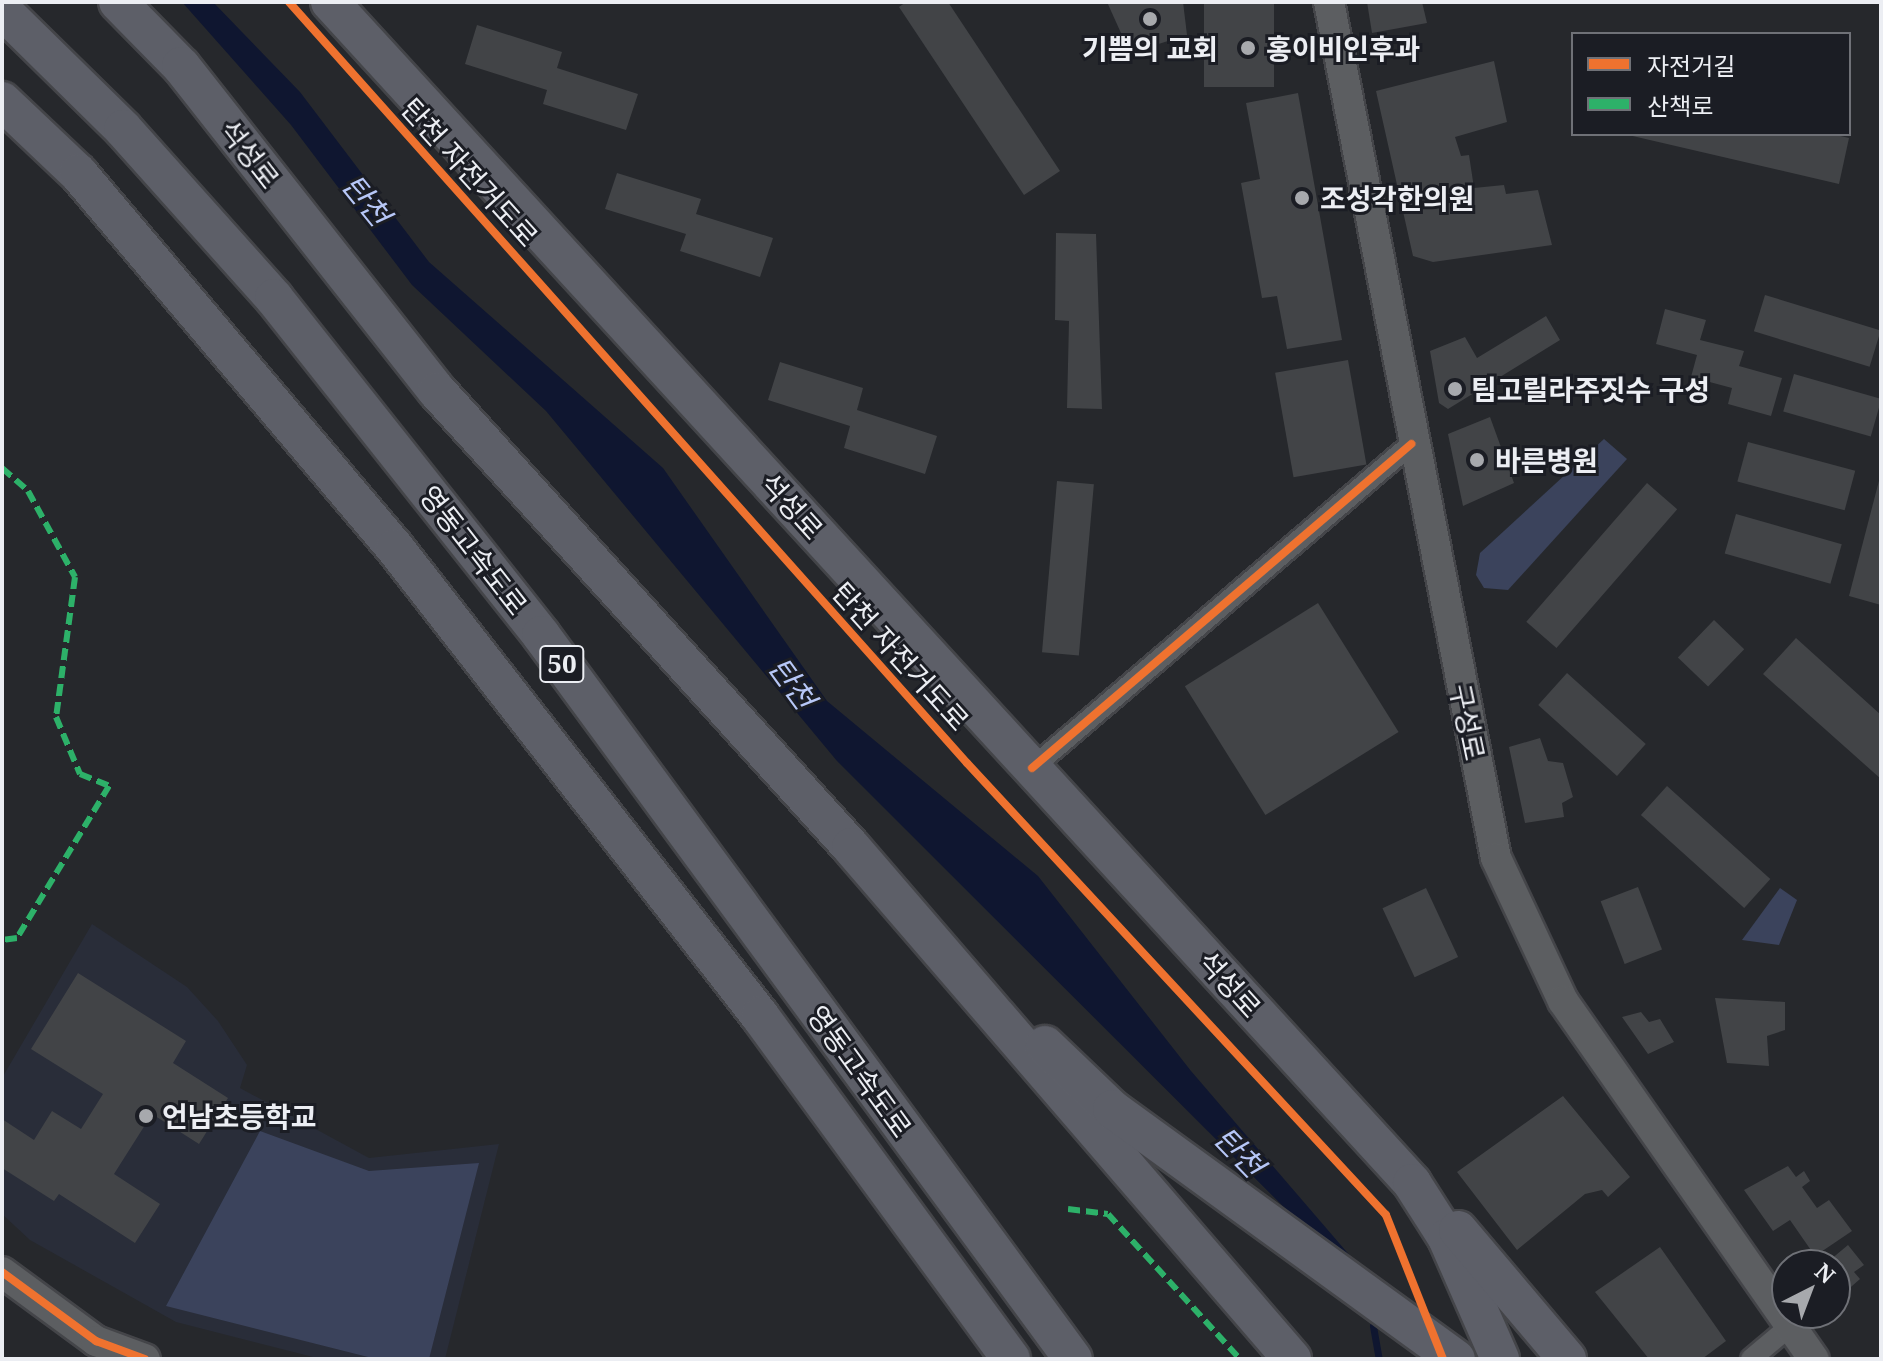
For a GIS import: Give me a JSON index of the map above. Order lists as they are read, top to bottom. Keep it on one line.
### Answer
{"streets":{"highway":["석성로","영동고속도로","50"],"main road":["구성로"],"cycle path":["탄천 자전거도로"]},"water":["탄천"],"places":["기쁨의 교회","홍이비인후과","조성각한의원","팀고릴라주짓수 구성","바른병원","언남초등학교"],"legend":["자전거길","산책로"],"north":"top right"}
